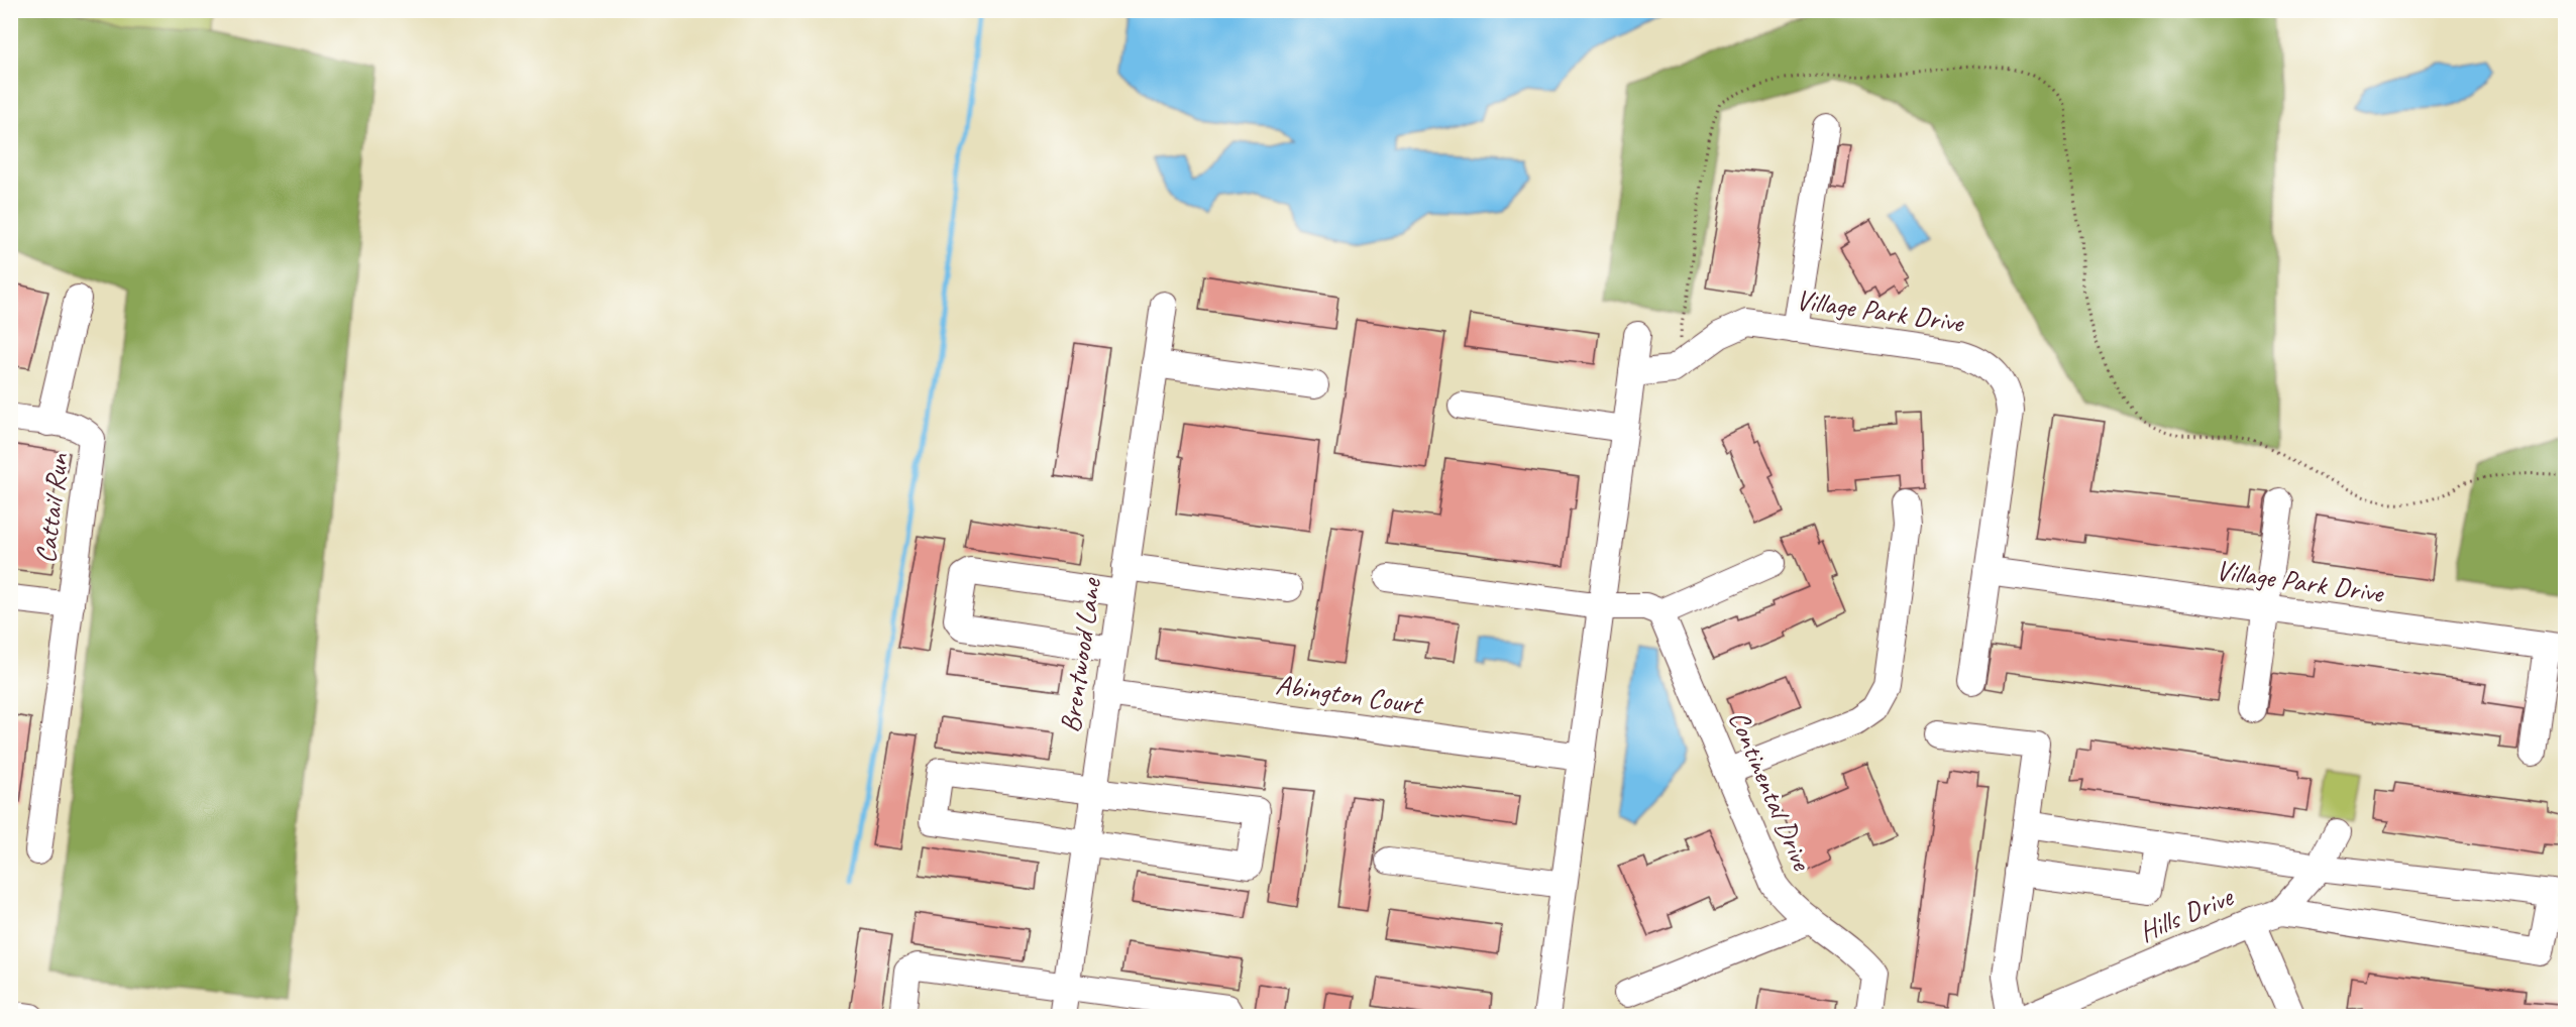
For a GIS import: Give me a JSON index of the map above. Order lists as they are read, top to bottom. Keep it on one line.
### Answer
{"streets":{"street":["Village Park Drive","Cattail Run","Brentwood Lane","Abington Court","Continental Drive","Hills Drive"]},"crossings":[["Brentwood Lane","Abington Court"]]}
